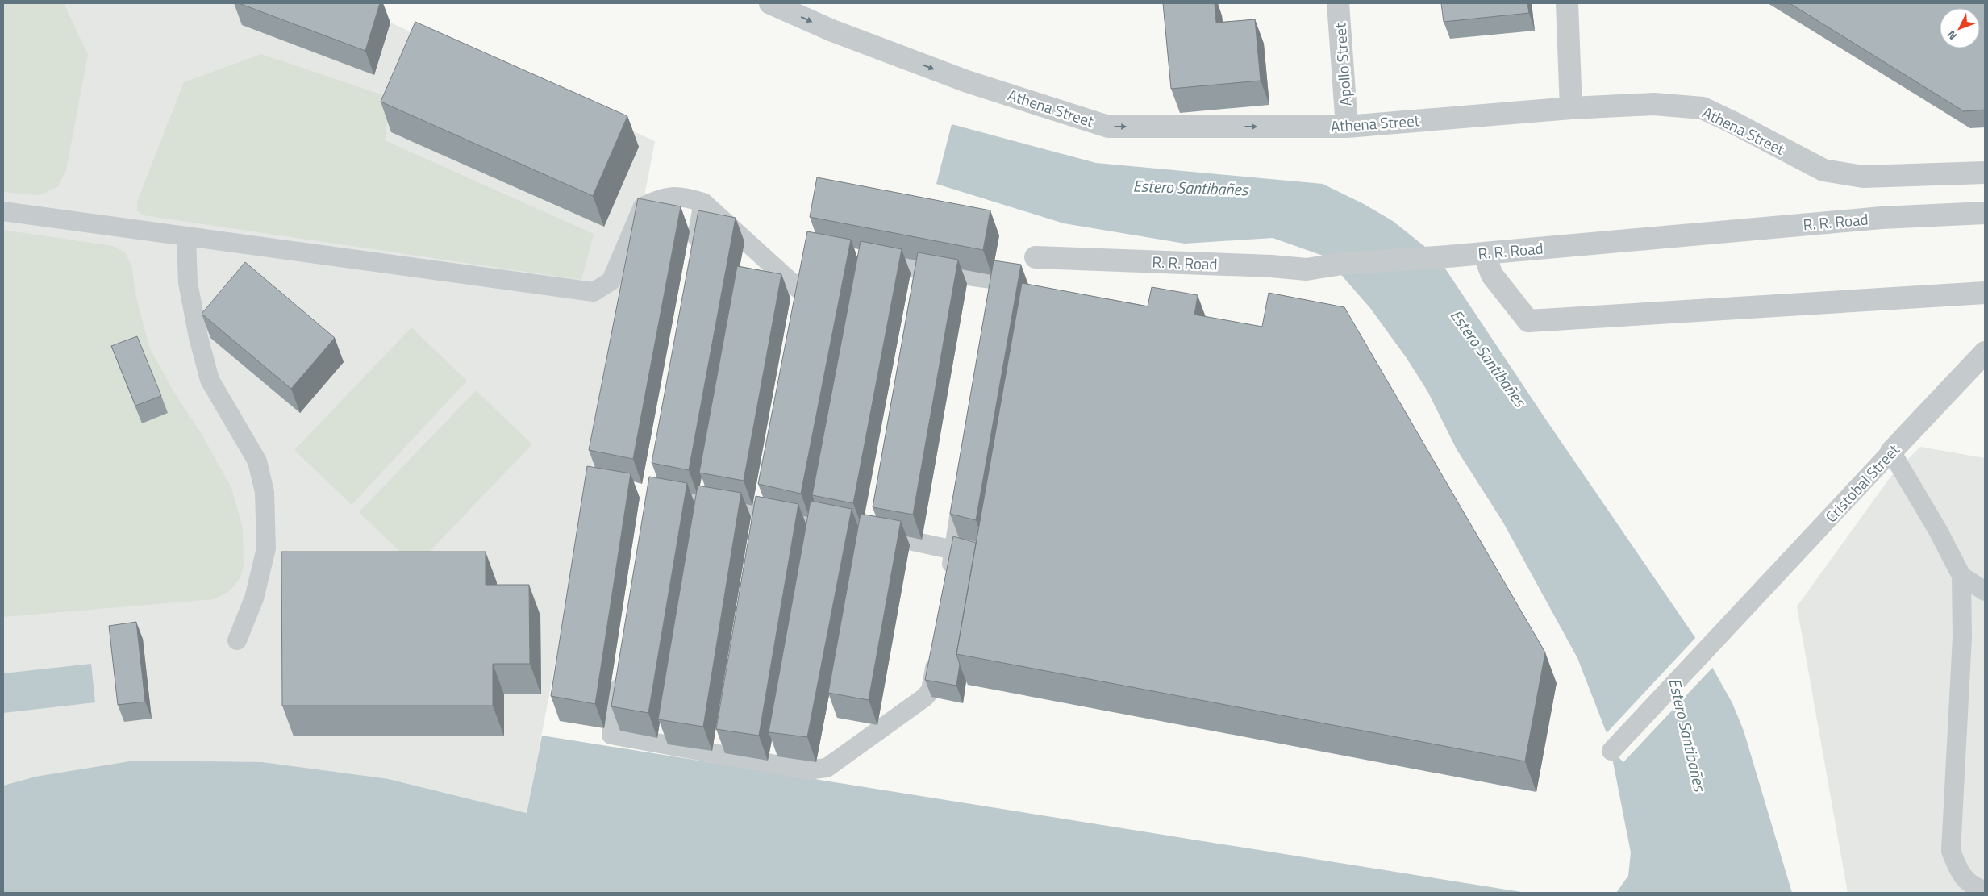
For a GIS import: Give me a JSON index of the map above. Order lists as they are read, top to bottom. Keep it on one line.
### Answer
{"streets":{"street":["Apollo Street","Athena Street","R. R. Road","Cristobal Street"]},"crossings":[["Apollo Street","Athena Street"]],"one_way":["Athena Street"],"water":["Estero Santibañes"],"north":"bottom left"}
